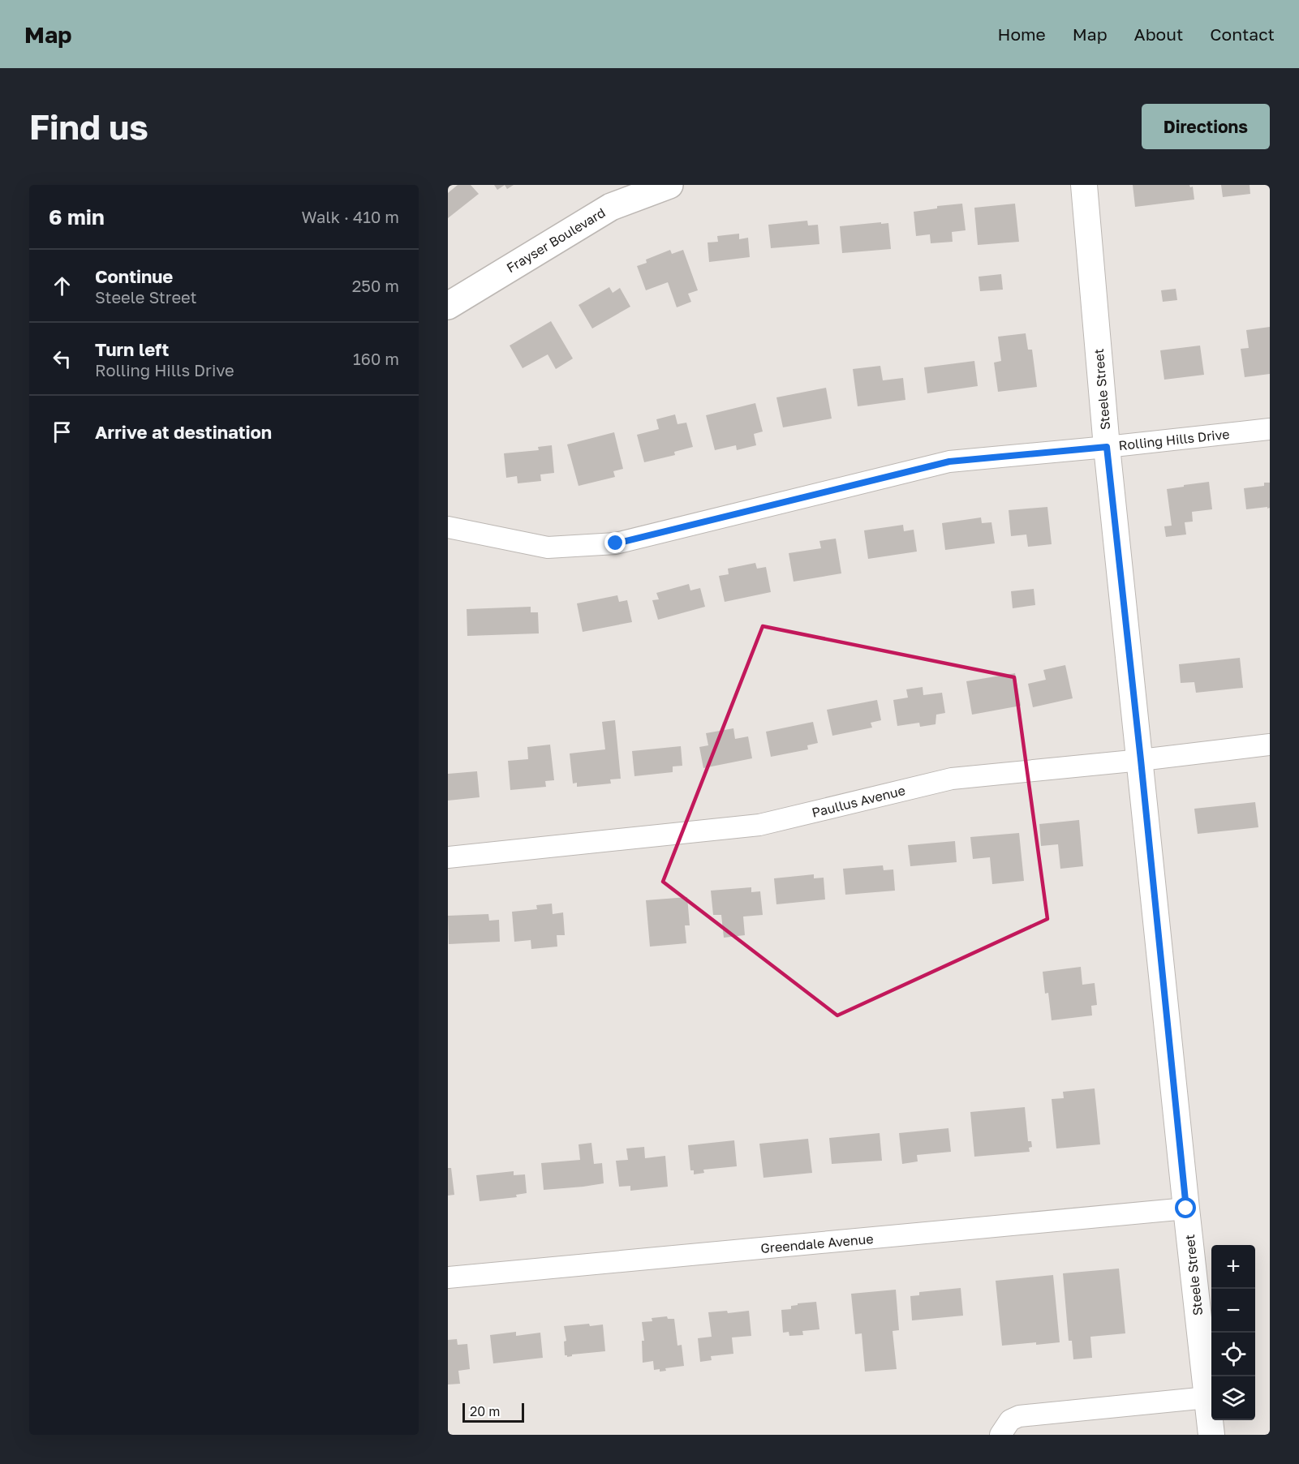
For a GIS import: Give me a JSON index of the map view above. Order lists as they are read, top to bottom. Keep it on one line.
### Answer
{"streets":{"main road":["Frayser Boulevard"],"street":["Steele Street","Rolling Hills Drive","Paullus Avenue","Greendale Avenue"]},"crossings":[["Steele Street","Rolling Hills Drive"],["Steele Street","Paullus Avenue"],["Steele Street","Greendale Avenue"]],"scale_bar":"20 m","page":{"header":"Map","nav":["Home","Map","About","Contact"],"buttons":"Directions","title":"Find us","heading":["6 min","Walk · 410 m"],"list":[["Continue","Steele Street","250 m"],["Turn left","Rolling Hills Drive","160 m"],"Arrive at destination"],"map_buttons":["+","−"],"scale":"20 m"}}
